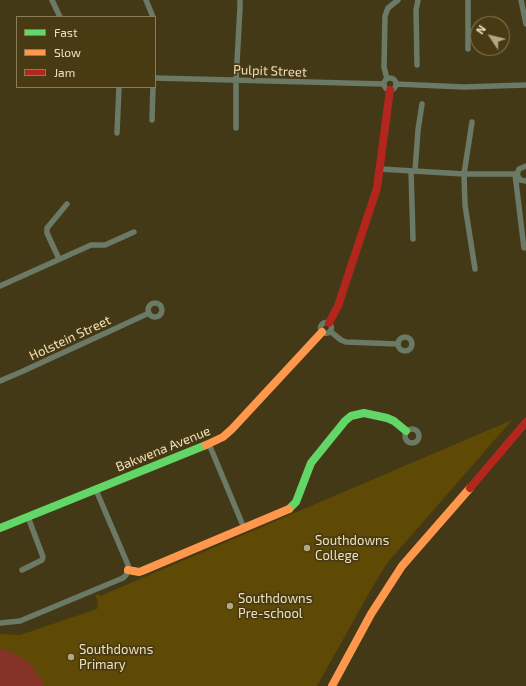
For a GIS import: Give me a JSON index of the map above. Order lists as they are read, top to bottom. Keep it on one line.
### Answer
{"streets":{"street":["Pulpit Street","Holstein Street","Bakwena Avenue"]},"crossings":[["Pulpit Street","Bakwena Avenue"]],"places":["Southdowns College","Southdowns Pre-school","Southdowns Primary"],"legend":["Fast","Slow","Jam"],"north":"top left"}
